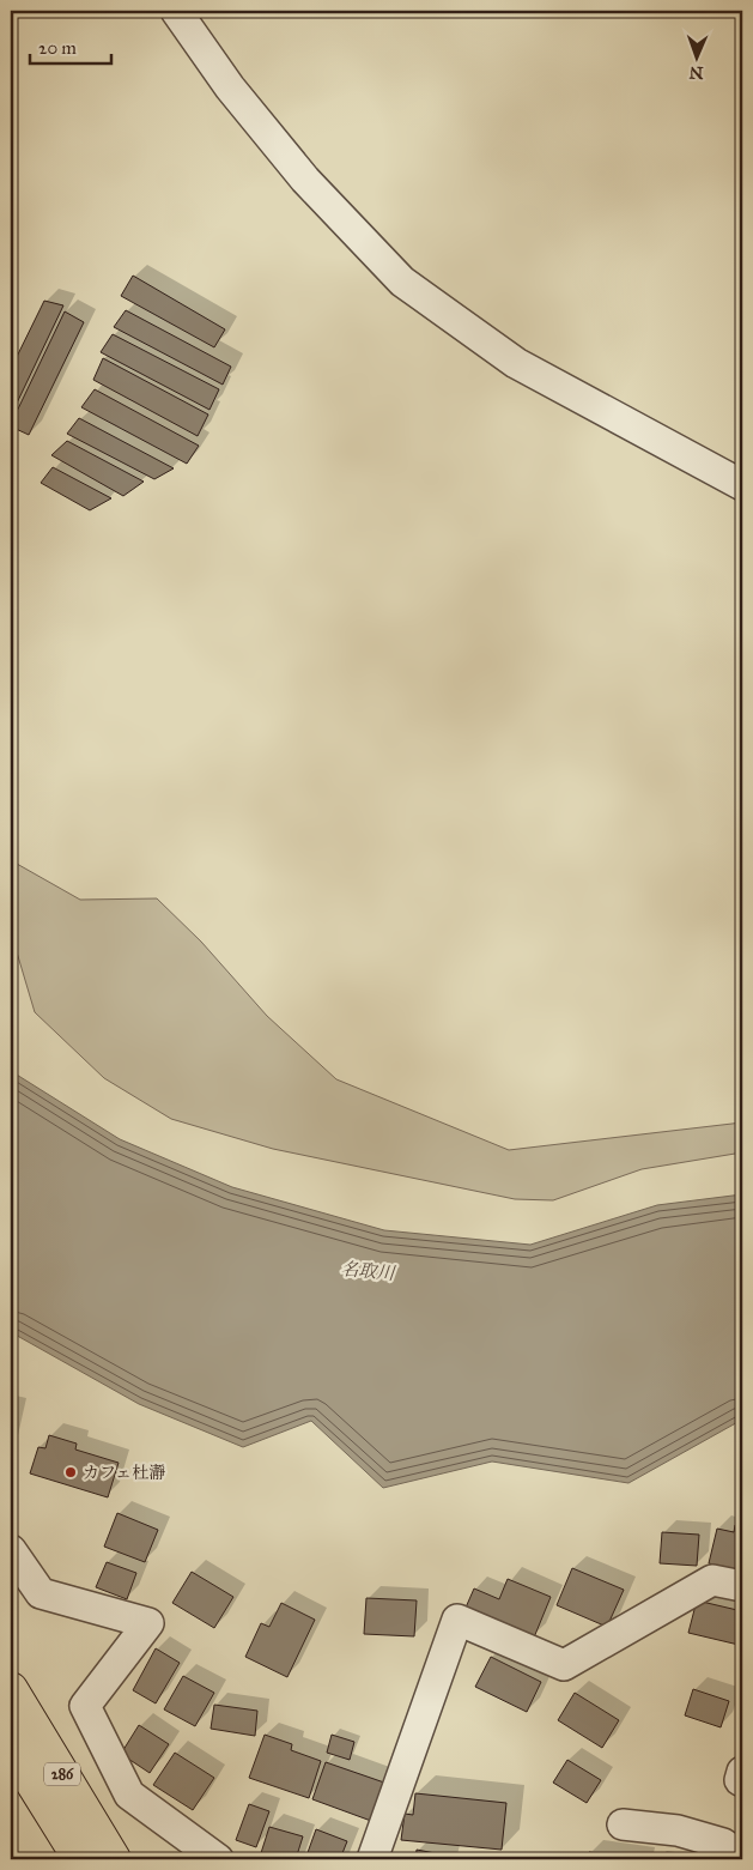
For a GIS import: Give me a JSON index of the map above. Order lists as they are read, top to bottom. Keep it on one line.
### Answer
{"streets":{"highway":["286"]},"water":["名取川"],"places":["カフェ杜瀞"],"scale_bar":"20 m","north":"bottom"}
